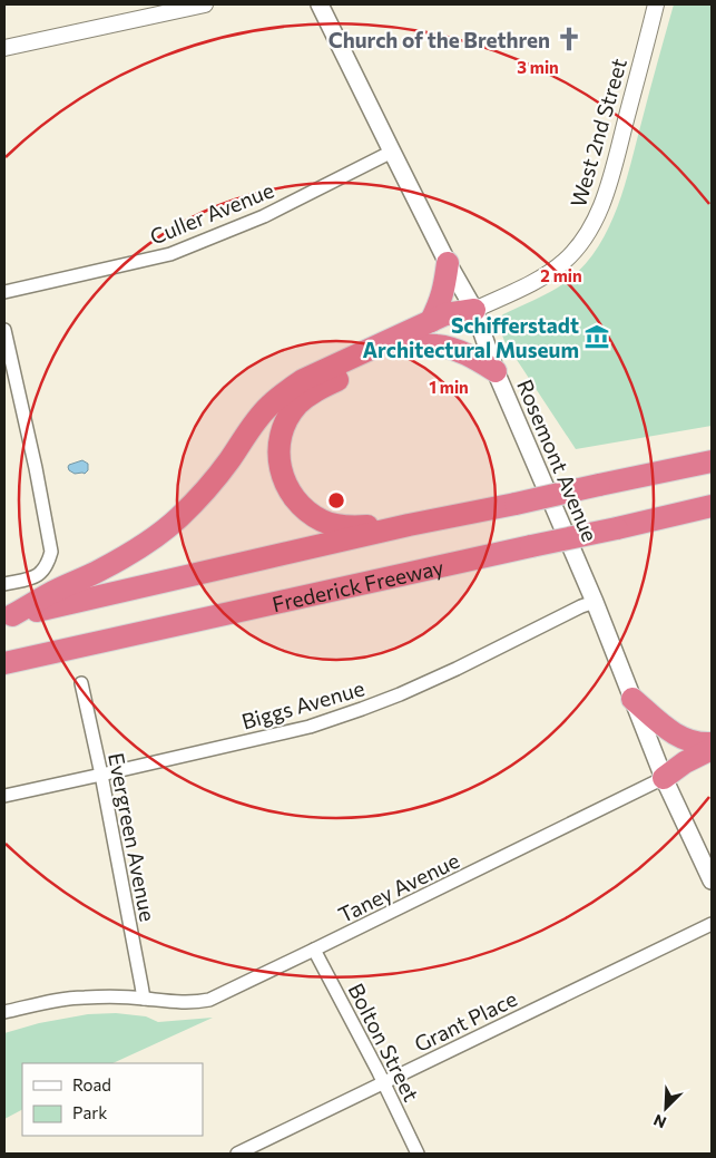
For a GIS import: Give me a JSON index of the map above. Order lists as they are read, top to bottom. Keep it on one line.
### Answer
{"streets":{"highway":["Frederick Freeway"],"main road":["Rosemont Avenue"],"street":["West 2nd Street","Culler Avenue","Biggs Avenue","Evergreen Avenue","Taney Avenue","Grant Place","Bolton Street"]},"crossings":[["West 2nd Street","Rosemont Avenue"],["Culler Avenue","Rosemont Avenue"],["Rosemont Avenue","Biggs Avenue"],["Rosemont Avenue","Taney Avenue"],["Biggs Avenue","Evergreen Avenue"],["Evergreen Avenue","Taney Avenue"],["Taney Avenue","Bolton Street"],["Grant Place","Bolton Street"]],"places":{"church":["Church of the Brethren"],"museum":["Schifferstadt Architectural Museum"]},"legend":["Road","Park"],"north":"bottom left","rings":["3 min","2 min","1 min"]}
